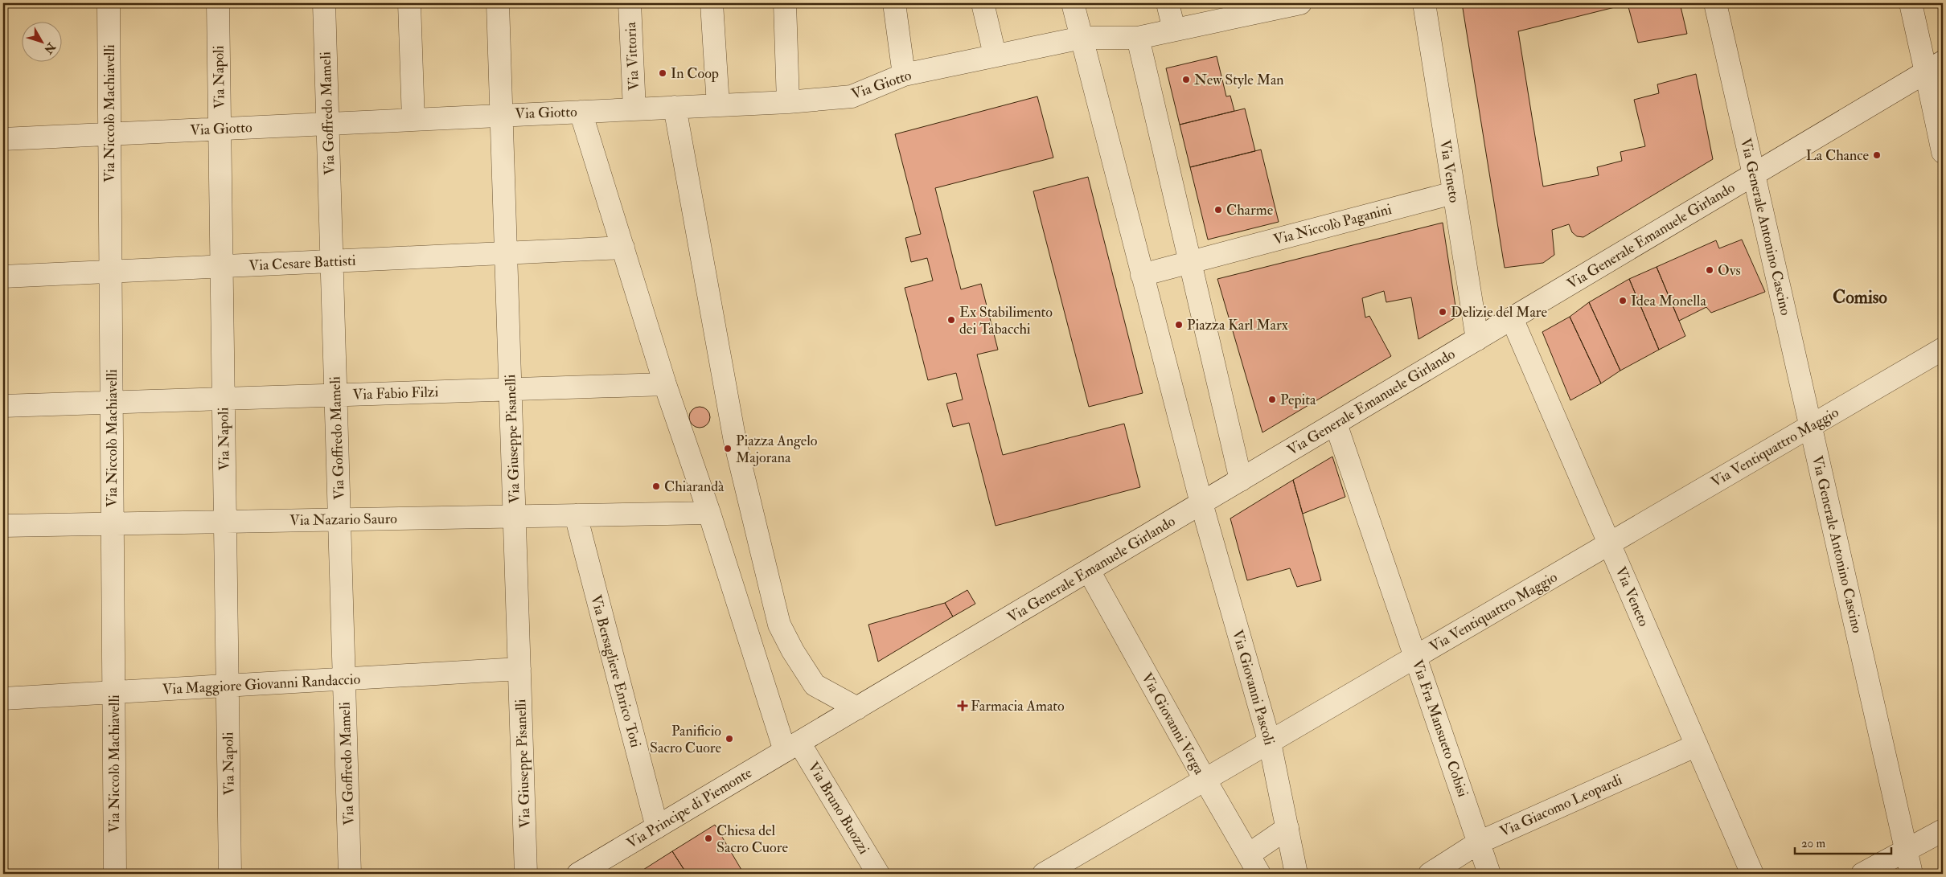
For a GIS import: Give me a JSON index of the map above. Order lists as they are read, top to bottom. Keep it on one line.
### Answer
{"streets":{"street":["Via Vittoria","Via Napoli","Via Giotto","Via Niccolò Machiavelli","Via Goffredo Mameli","Via Veneto","Via Niccolò Paganini","Via Generale Antonino Cascino","Via Generale Emanuele Girlando","Via Cesare Battisti","Via Fabio Filzi","Via Giuseppe Pisanelli","Via Ventiquattro Maggio","Via Nazario Sauro","Via Bersagliere Enrico Toti","Via Maggiore Giovanni Randaccio","Via Giovanni Pascoli","Via Giovanni Verga","Via Fra Mansueto Cobisi","Via Giacomo Leopardi","Via Principe di Piemonte","Via Bruno Buozzi"]},"crossings":[["Via Vittoria","Via Giotto"],["Via Napoli","Via Giotto"],["Via Napoli","Via Cesare Battisti"],["Via Napoli","Via Fabio Filzi"],["Via Napoli","Via Nazario Sauro"],["Via Napoli","Via Maggiore Giovanni Randaccio"],["Via Giotto","Via Niccolò Machiavelli"],["Via Giotto","Via Goffredo Mameli"],["Via Giotto","Via Giuseppe Pisanelli"],["Via Giotto","Via Giovanni Pascoli"],["Via Giotto","Via Bruno Buozzi"],["Via Niccolò Machiavelli","Via Cesare Battisti"],["Via Niccolò Machiavelli","Via Fabio Filzi"],["Via Niccolò Machiavelli","Via Nazario Sauro"],["Via Niccolò Machiavelli","Via Maggiore Giovanni Randaccio"],["Via Goffredo Mameli","Via Cesare Battisti"],["Via Goffredo Mameli","Via Fabio Filzi"],["Via Goffredo Mameli","Via Nazario Sauro"],["Via Goffredo Mameli","Via Maggiore Giovanni Randaccio"],["Via Veneto","Via Niccolò Paganini"],["Via Veneto","Via Generale Emanuele Girlando"],["Via Veneto","Via Ventiquattro Maggio"],["Via Veneto","Via Giacomo Leopardi"],["Via Niccolò Paganini","Via Giovanni Pascoli"],["Via Generale Antonino Cascino","Via Generale Emanuele Girlando"],["Via Generale Antonino Cascino","Via Ventiquattro Maggio"],["Via Generale Emanuele Girlando","Via Giovanni Pascoli"],["Via Generale Emanuele Girlando","Via Giovanni Verga"],["Via Generale Emanuele Girlando","Via Fra Mansueto Cobisi"],["Via Generale Emanuele Girlando","Via Principe di Piemonte"],["Via Generale Emanuele Girlando","Via Bruno Buozzi"],["Via Cesare Battisti","Via Giuseppe Pisanelli"],["Via Cesare Battisti","Via Bruno Buozzi"],["Via Fabio Filzi","Via Giuseppe Pisanelli"],["Via Fabio Filzi","Via Bruno Buozzi"],["Via Giuseppe Pisanelli","Via Nazario Sauro"],["Via Giuseppe Pisanelli","Via Maggiore Giovanni Randaccio"],["Via Ventiquattro Maggio","Via Giovanni Pascoli"],["Via Ventiquattro Maggio","Via Giovanni Verga"],["Via Ventiquattro Maggio","Via Fra Mansueto Cobisi"],["Via Nazario Sauro","Via Bersagliere Enrico Toti"],["Via Nazario Sauro","Via Bruno Buozzi"],["Via Bersagliere Enrico Toti","Via Principe di Piemonte"],["Via Fra Mansueto Cobisi","Via Giacomo Leopardi"],["Via Principe di Piemonte","Via Bruno Buozzi"]],"districts":["Comiso"],"places":{"other":["In Coop","New Style Man","La Chance","Charme","Ovs","Idea Monella","Delizie del Mare","Ex Stabilimento dei Tabacchi","Piazza Karl Marx","Pepita","Piazza Angelo Majorana","Chiarandà","Panificio Sacro Cuore","Chiesa del Sacro Cuore"],"health":["Farmacia Amato"]},"scale_bar":"20 m","north":"bottom right"}
